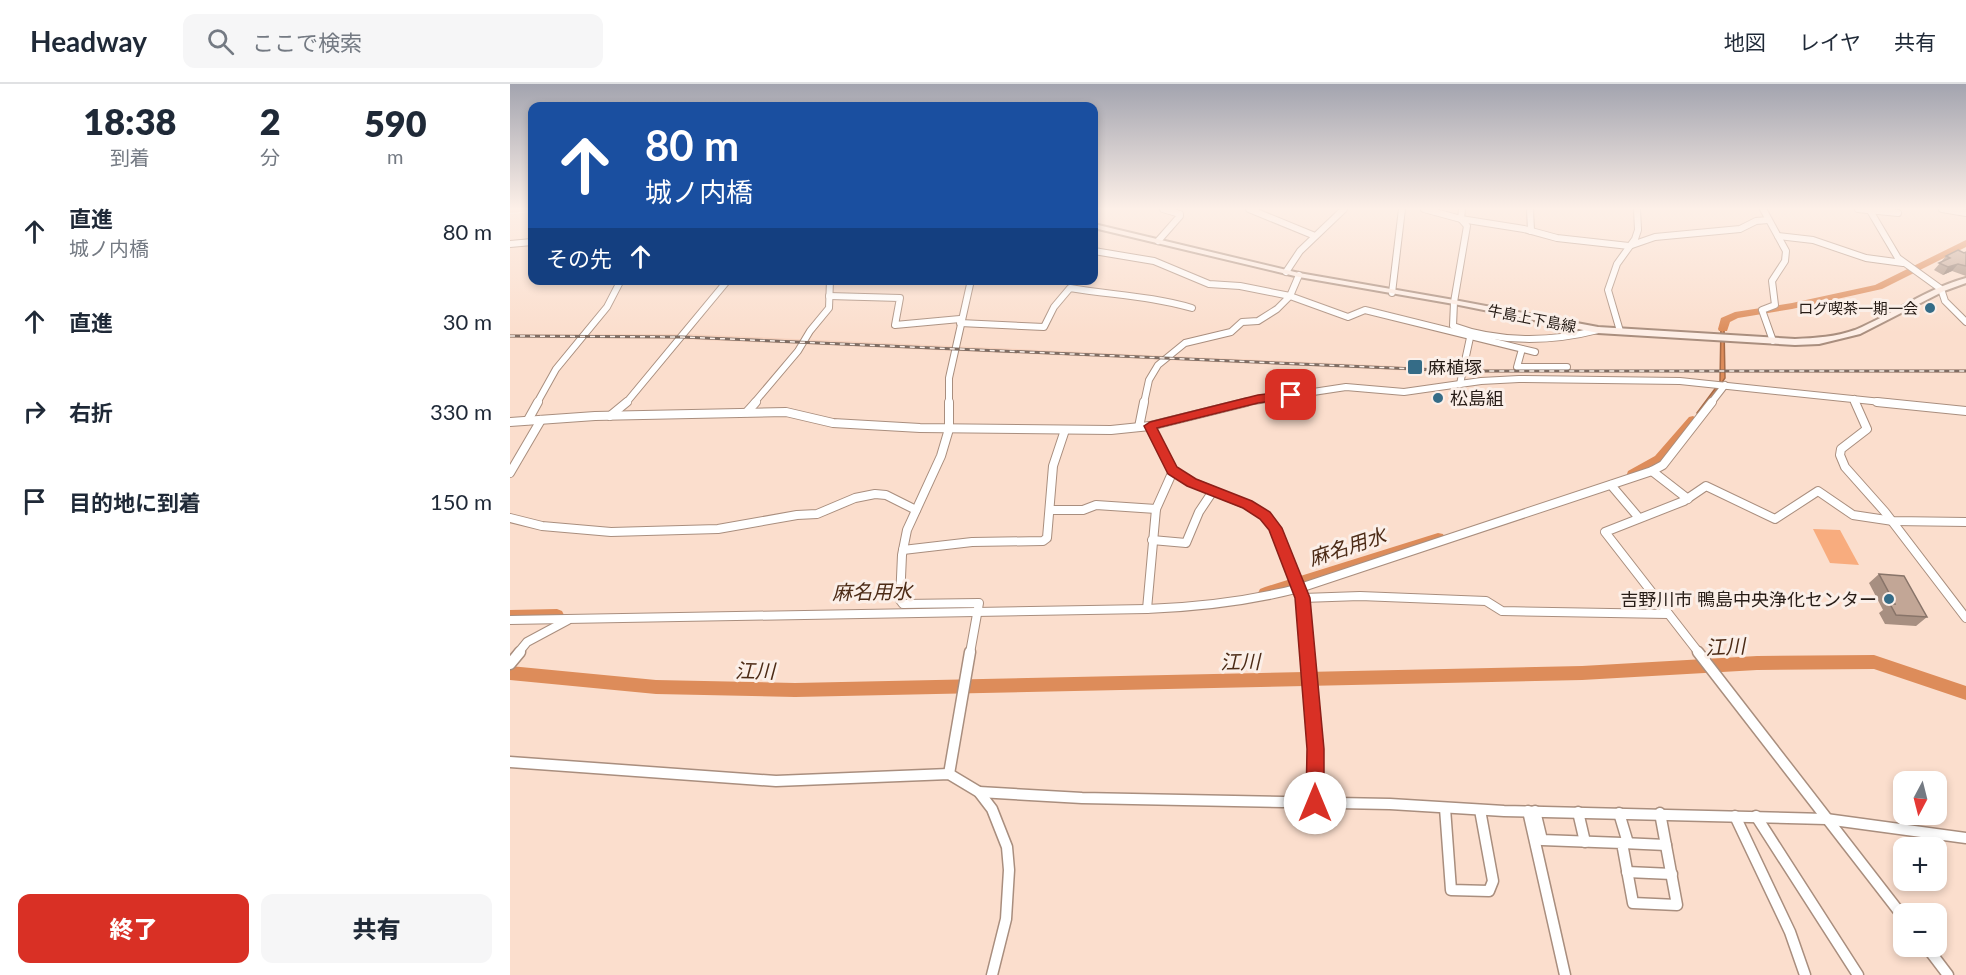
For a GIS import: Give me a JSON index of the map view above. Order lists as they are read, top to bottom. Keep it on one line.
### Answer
{"streets":{"main road":["牛島上下島線"]},"water":["麻名用水","江川"],"places":{"other":["ログ喫茶一期一会","松島組","吉野川市 鴨島中央浄化センター"],"transit":["麻植塚"]},"north":"bottom","page":{"header":"Headway","search":"ここで検索","nav":["地図","レイヤ","共有"],"eta":["18:38","到着","2","分","590","m"],"turn":["80 m","城ノ内橋"],"list":[{"name":"直進","note":"城ノ内橋","value":"80 m"},{"name":"直進","value":"30 m"},{"name":"右折","value":"330 m"},{"name":"目的地に到着","value":"150 m"}],"then":"その先","map_buttons":["+","−"],"buttons":["終了","共有"]}}
